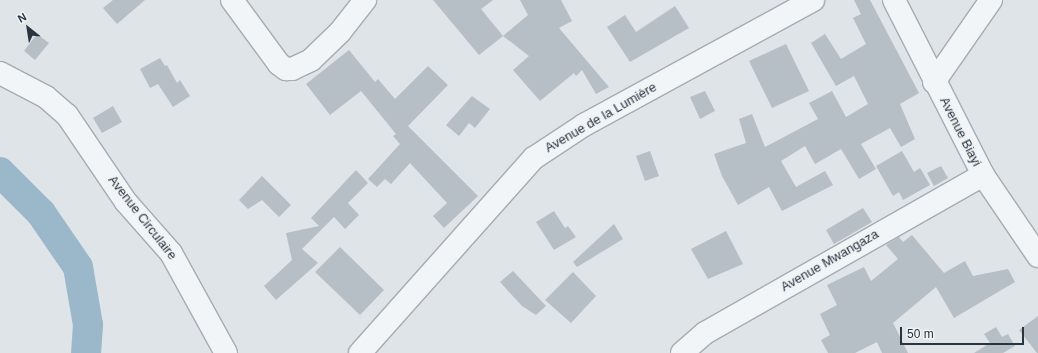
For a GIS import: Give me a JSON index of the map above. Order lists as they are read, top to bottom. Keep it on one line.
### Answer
{"streets":{"street":["Avenue de la Lumière","Avenue Biayi","Avenue Circulaire","Avenue Mwangaza"]},"crossings":[["Avenue Biayi","Avenue Mwangaza"]],"scale_bar":"50 m","north":"top left"}
